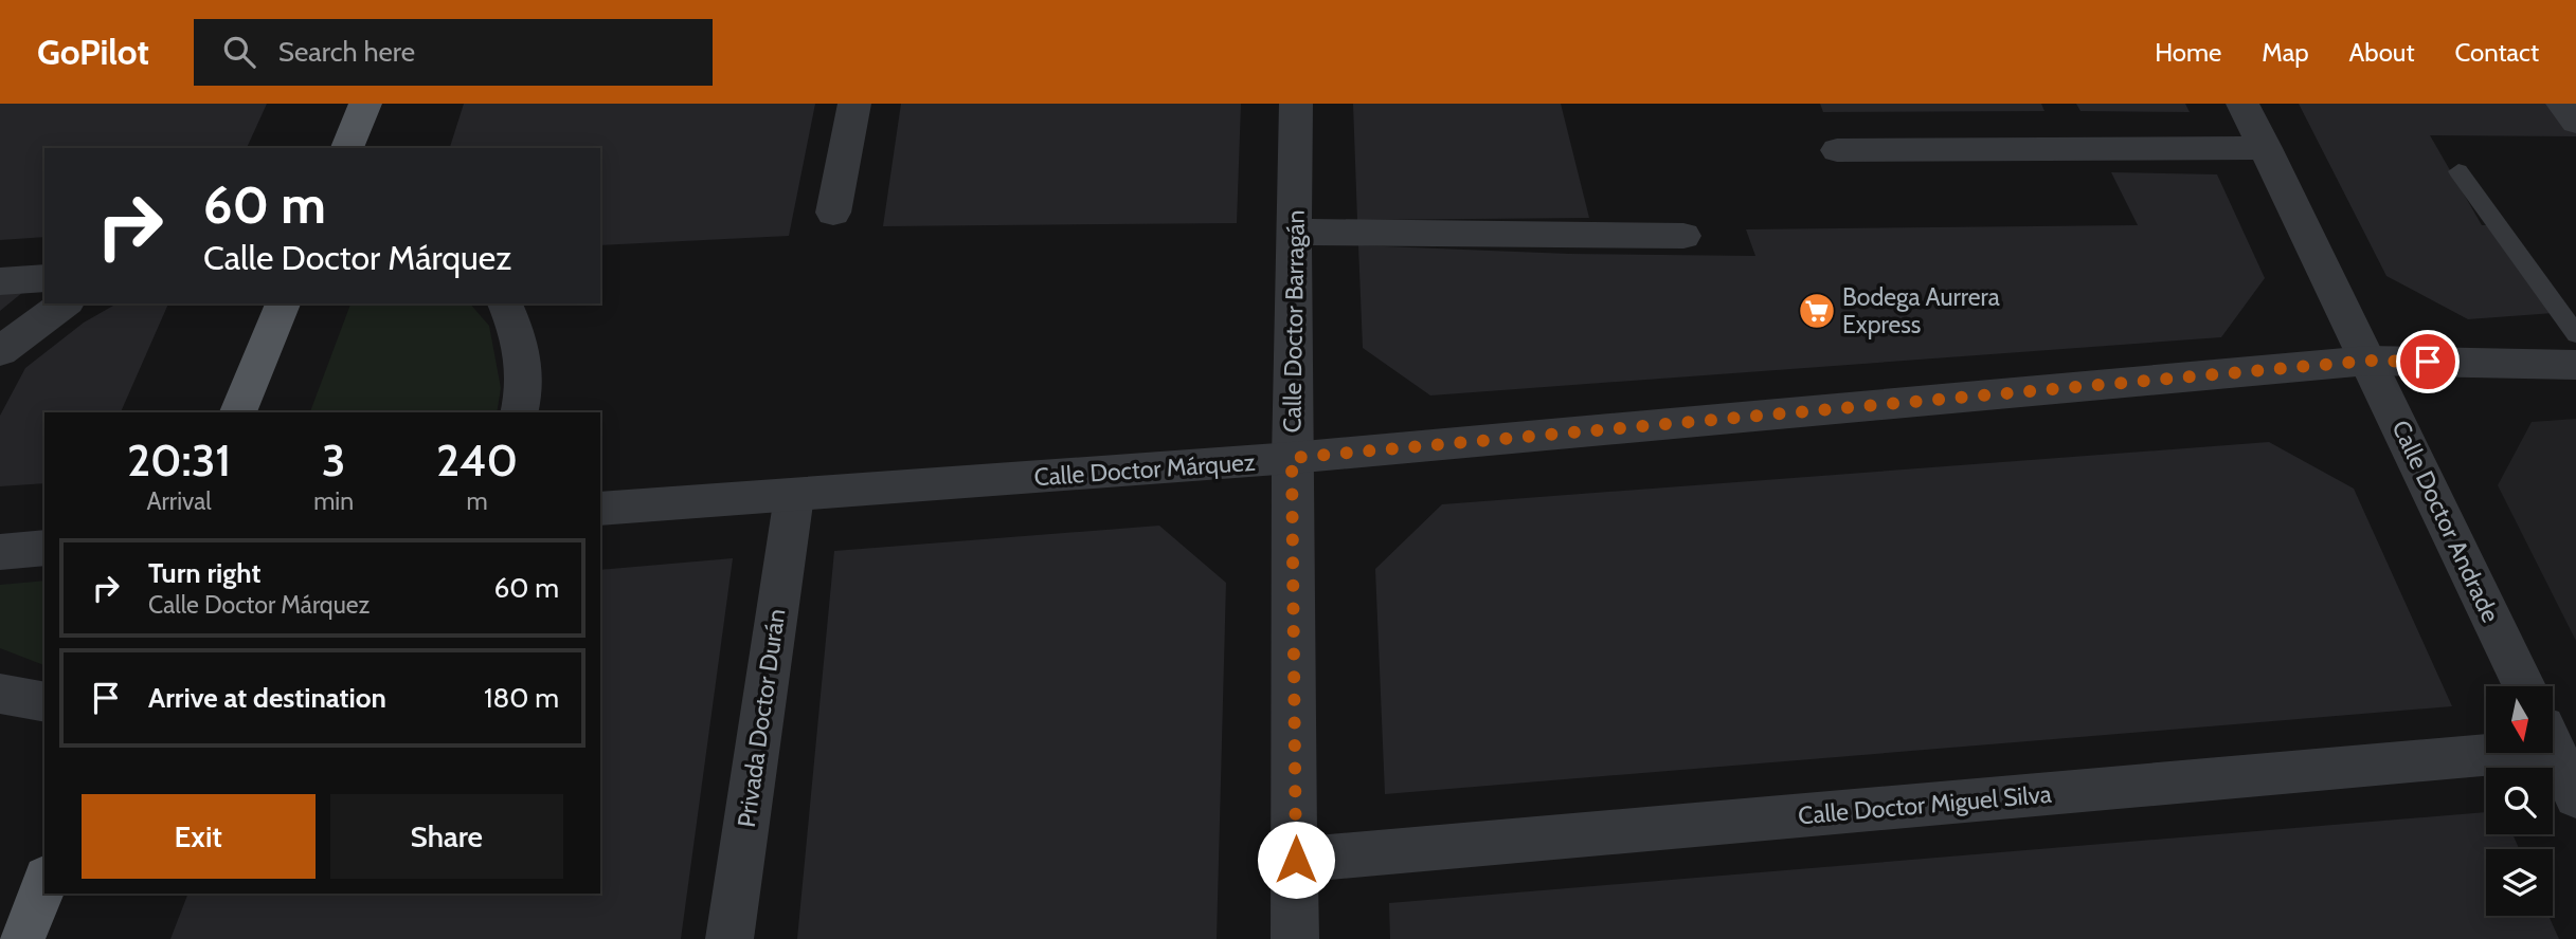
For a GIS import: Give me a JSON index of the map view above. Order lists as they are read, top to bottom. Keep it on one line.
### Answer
{"streets":{"street":["Calle Doctor Barragán","Calle Doctor Márquez","Calle Doctor Andrade","Privada Doctor Durán","Calle Doctor Miguel Silva"]},"crossings":[["Calle Doctor Barragán","Calle Doctor Márquez"],["Calle Doctor Barragán","Calle Doctor Miguel Silva"],["Calle Doctor Márquez","Calle Doctor Andrade"],["Calle Doctor Márquez","Privada Doctor Durán"]],"places":{"supermarket":["Bodega Aurrera Express"]},"north":"bottom","page":{"header":"GoPilot","search":"Search here","nav":["Home","Map","About","Contact"],"turn":["60 m","Calle Doctor Márquez"],"eta":["20:31","Arrival","3","min","240","m"],"list":[{"name":"Turn right","note":"Calle Doctor Márquez","value":"60 m"},{"name":"Arrive at destination","value":"180 m"}],"buttons":["Exit","Share"]}}
